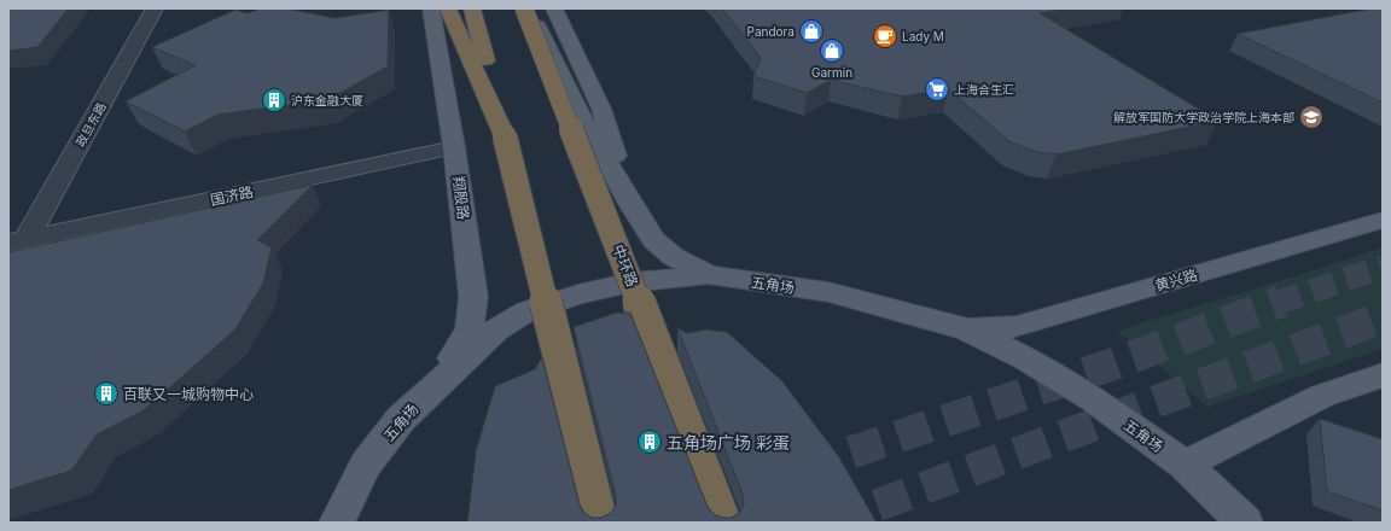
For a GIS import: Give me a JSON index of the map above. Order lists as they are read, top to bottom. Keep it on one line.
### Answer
{"streets":{"highway":["中环路"],"main road":["翔殷路","黄兴路","五角场"],"street":["政旦东路","国济路"]},"crossings":[["政旦东路","国济路"],["国济路","翔殷路"],["翔殷路","五角场"],["黄兴路","五角场"]],"places":{"shop":["Pandora","Garmin"],"cafe":["Lady M"],"supermarket":["上海合生汇"],"building":["沪东金融大厦","百联又一城购物中心","五角场广场 彩蛋"],"school or university":["解放军国防大学政治学院上海本部"]}}
